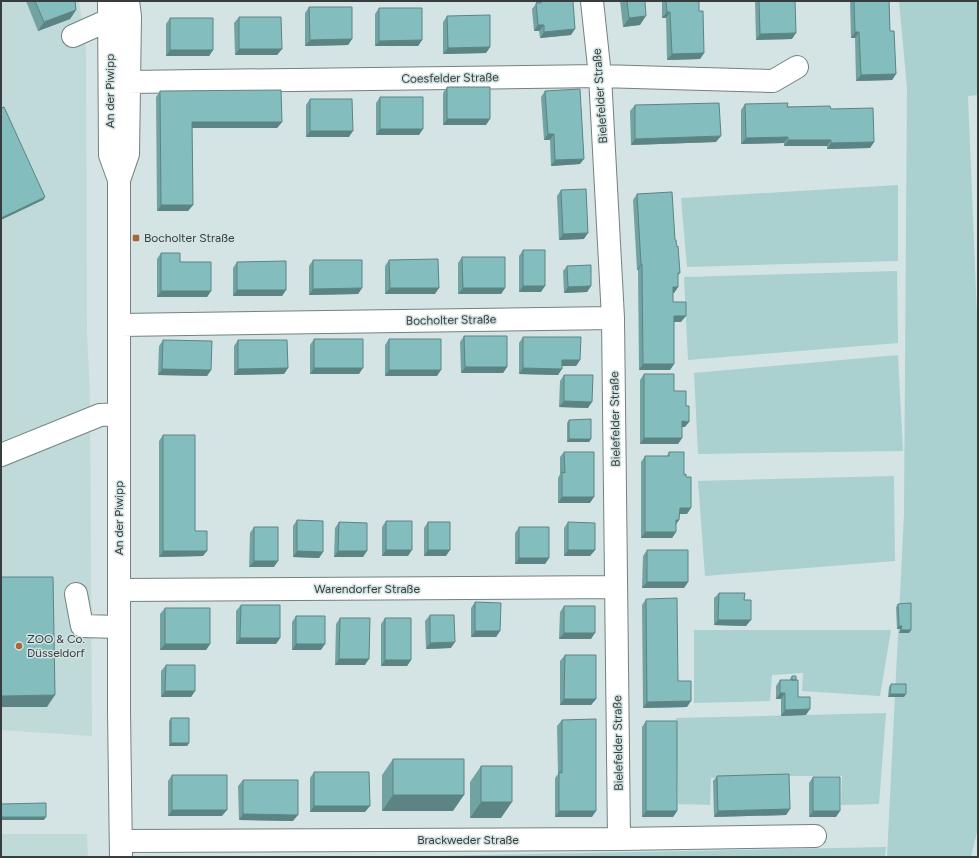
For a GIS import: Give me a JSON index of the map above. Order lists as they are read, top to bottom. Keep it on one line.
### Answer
{"streets":{"street":["Coesfelder Straße","An der Piwipp","Bielefelder Straße","Bocholter Straße","Warendorfer Straße","Brackweder Straße"]},"crossings":[["Coesfelder Straße","An der Piwipp"],["Coesfelder Straße","Bielefelder Straße"],["An der Piwipp","Bocholter Straße"],["An der Piwipp","Warendorfer Straße"],["An der Piwipp","Brackweder Straße"],["Bielefelder Straße","Bocholter Straße"],["Bielefelder Straße","Warendorfer Straße"],["Bielefelder Straße","Brackweder Straße"]],"places":{"transit":["Bocholter Straße"],"other":["ZOO & Co. Düsseldorf"]}}
